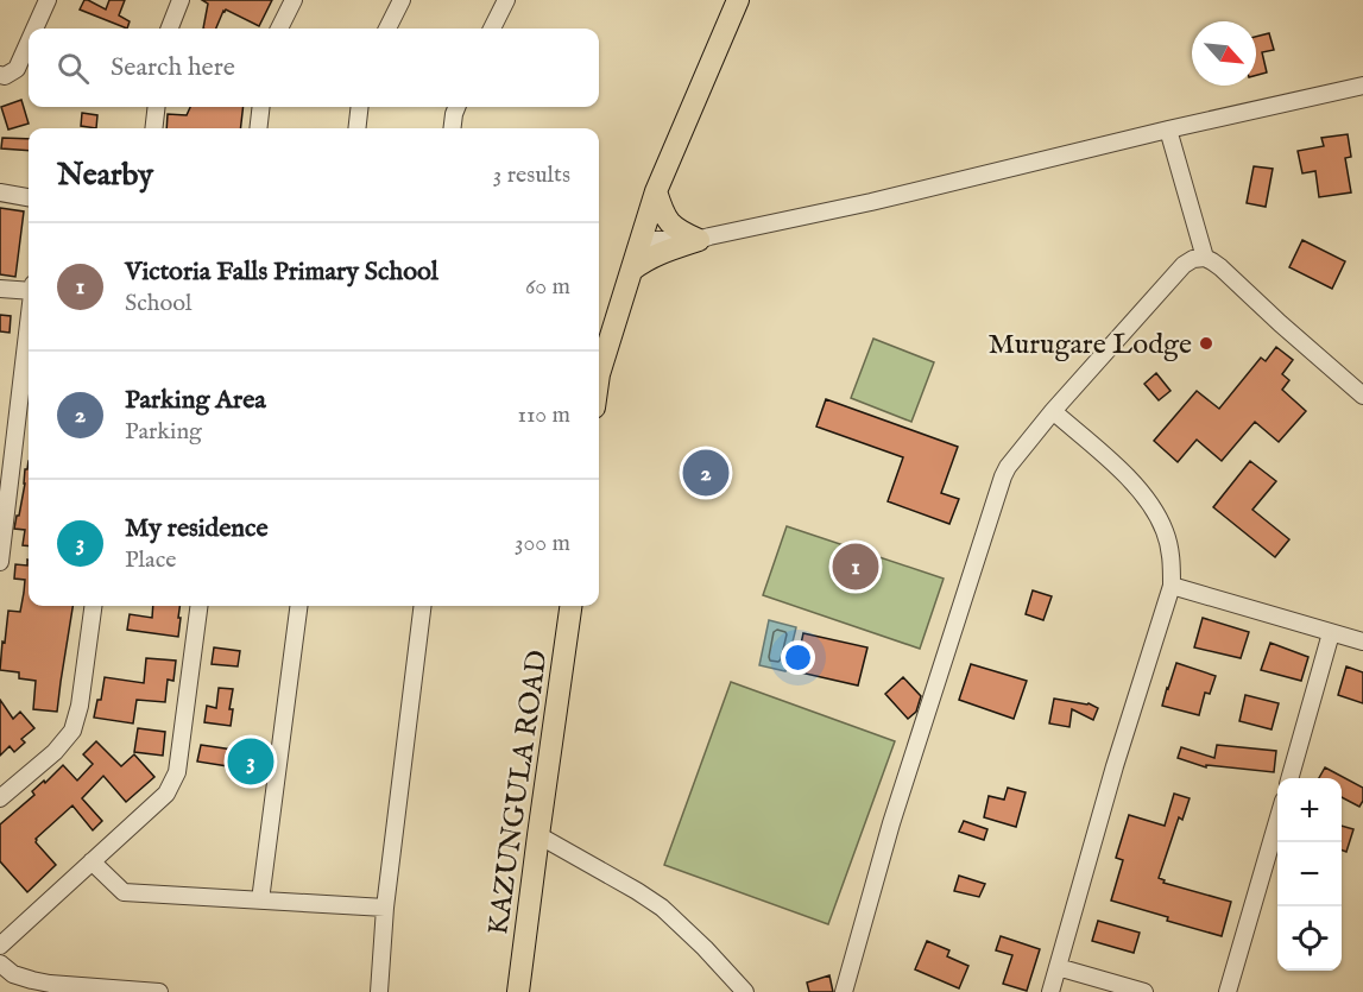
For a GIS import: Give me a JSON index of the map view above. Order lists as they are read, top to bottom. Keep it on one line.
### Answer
{"streets":{"main road":["KAZUNGULA ROAD"]},"places":["Murugare Lodge"],"north":"bottom right","page":{"search":"Search here","heading":["Nearby","3 results"],"list":[{"mark":"1","name":"Victoria Falls Primary School","note":"School","value":"60 m"},{"mark":"2","name":"Parking Area","note":"Parking","value":"110 m"},{"mark":"3","name":"My residence","note":"Place","value":"300 m"}],"pins":["2","1","3"],"map_buttons":["+","−"]}}
